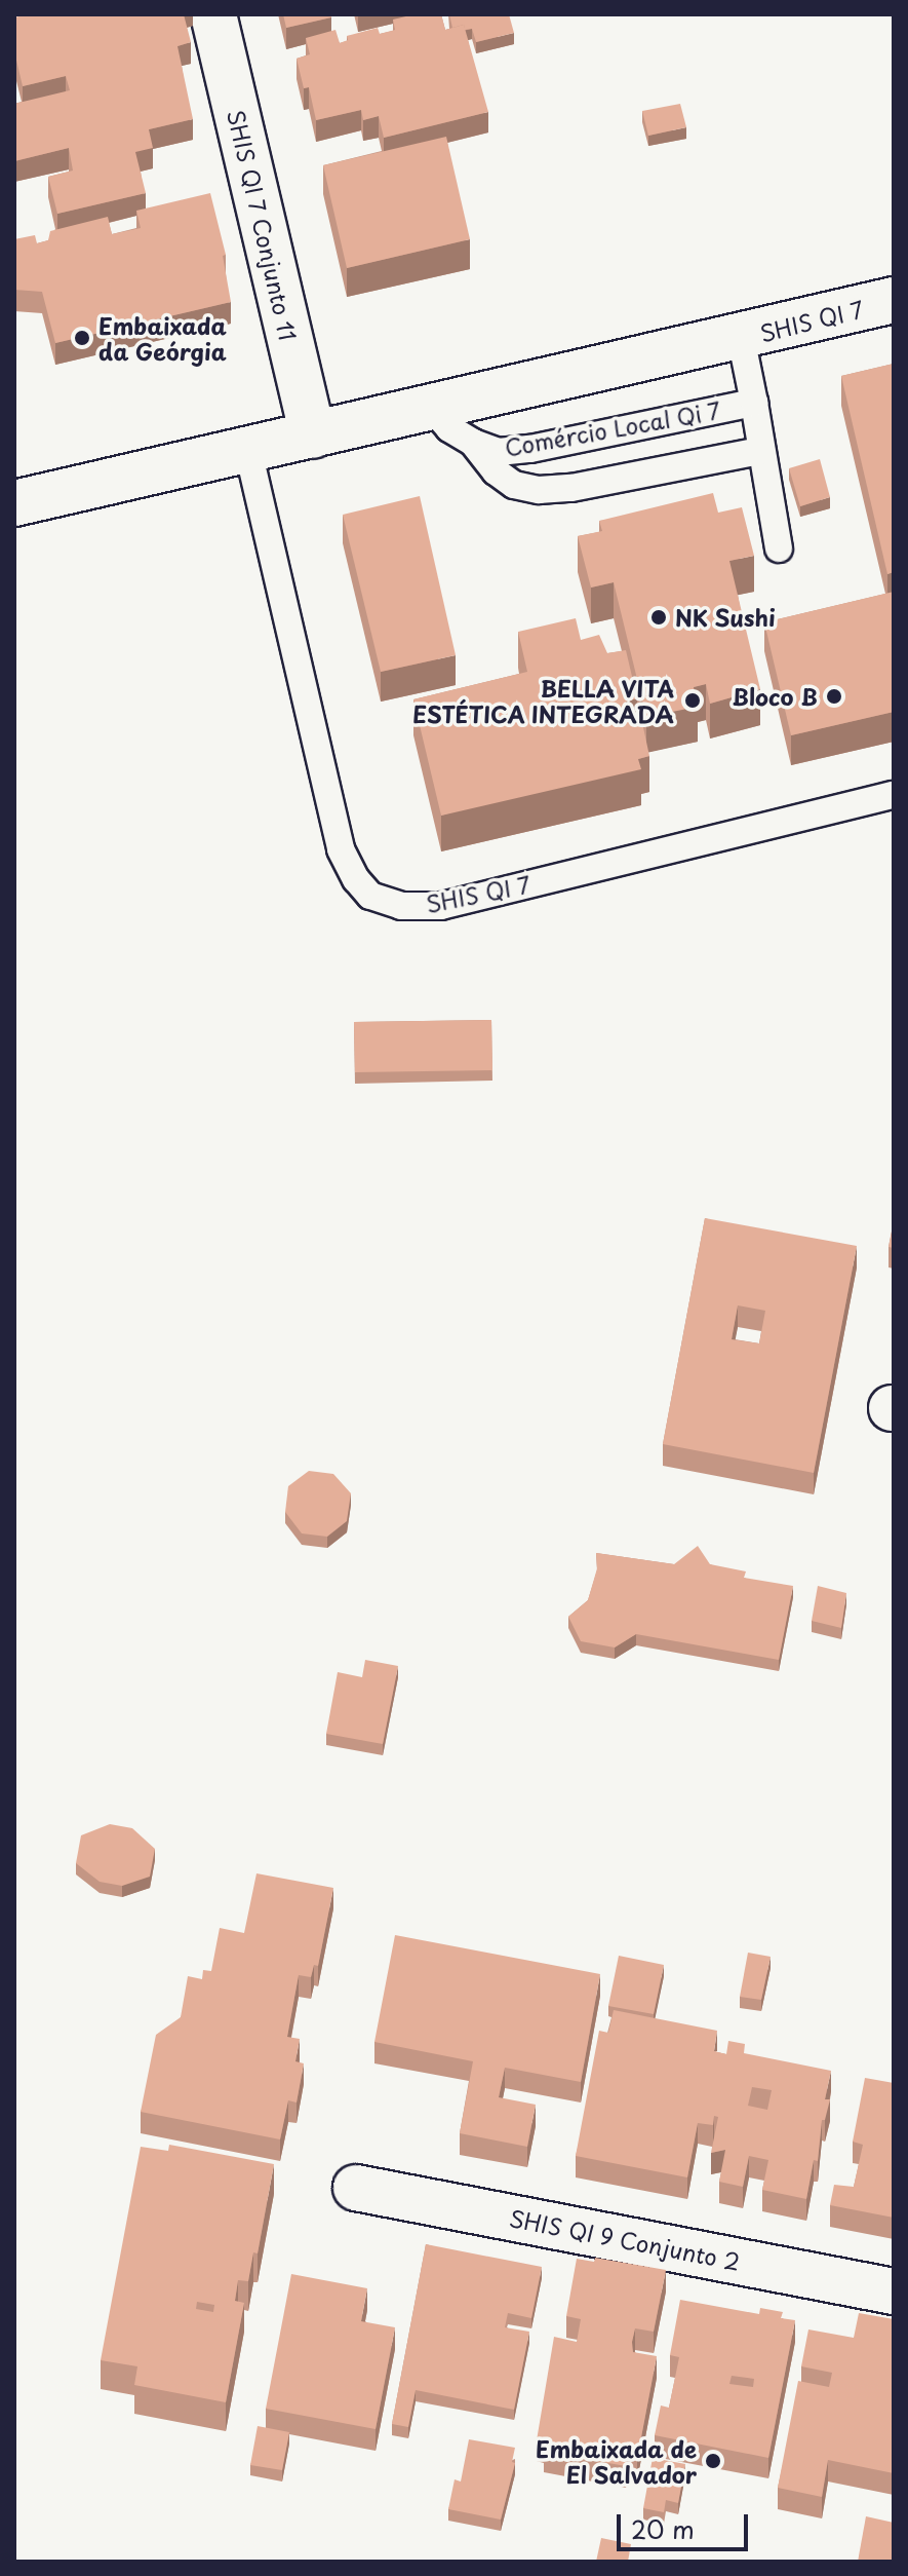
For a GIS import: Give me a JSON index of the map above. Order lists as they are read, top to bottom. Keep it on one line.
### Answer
{"streets":{"street":["SHIS QI 7 Conjunto 11","SHIS QI 7","SHIS QI 9 Conjunto 2"],"lane":["Comércio Local Qi 7"]},"crossings":[["SHIS QI 7 Conjunto 11","SHIS QI 7"],["SHIS QI 7","Comércio Local Qi 7"]],"places":["Embaixada da Geórgia","NK Sushi","Bloco B","BELLA VITA ESTÉTICA INTEGRADA","Embaixada de El Salvador"],"scale_bar":"20 m"}
